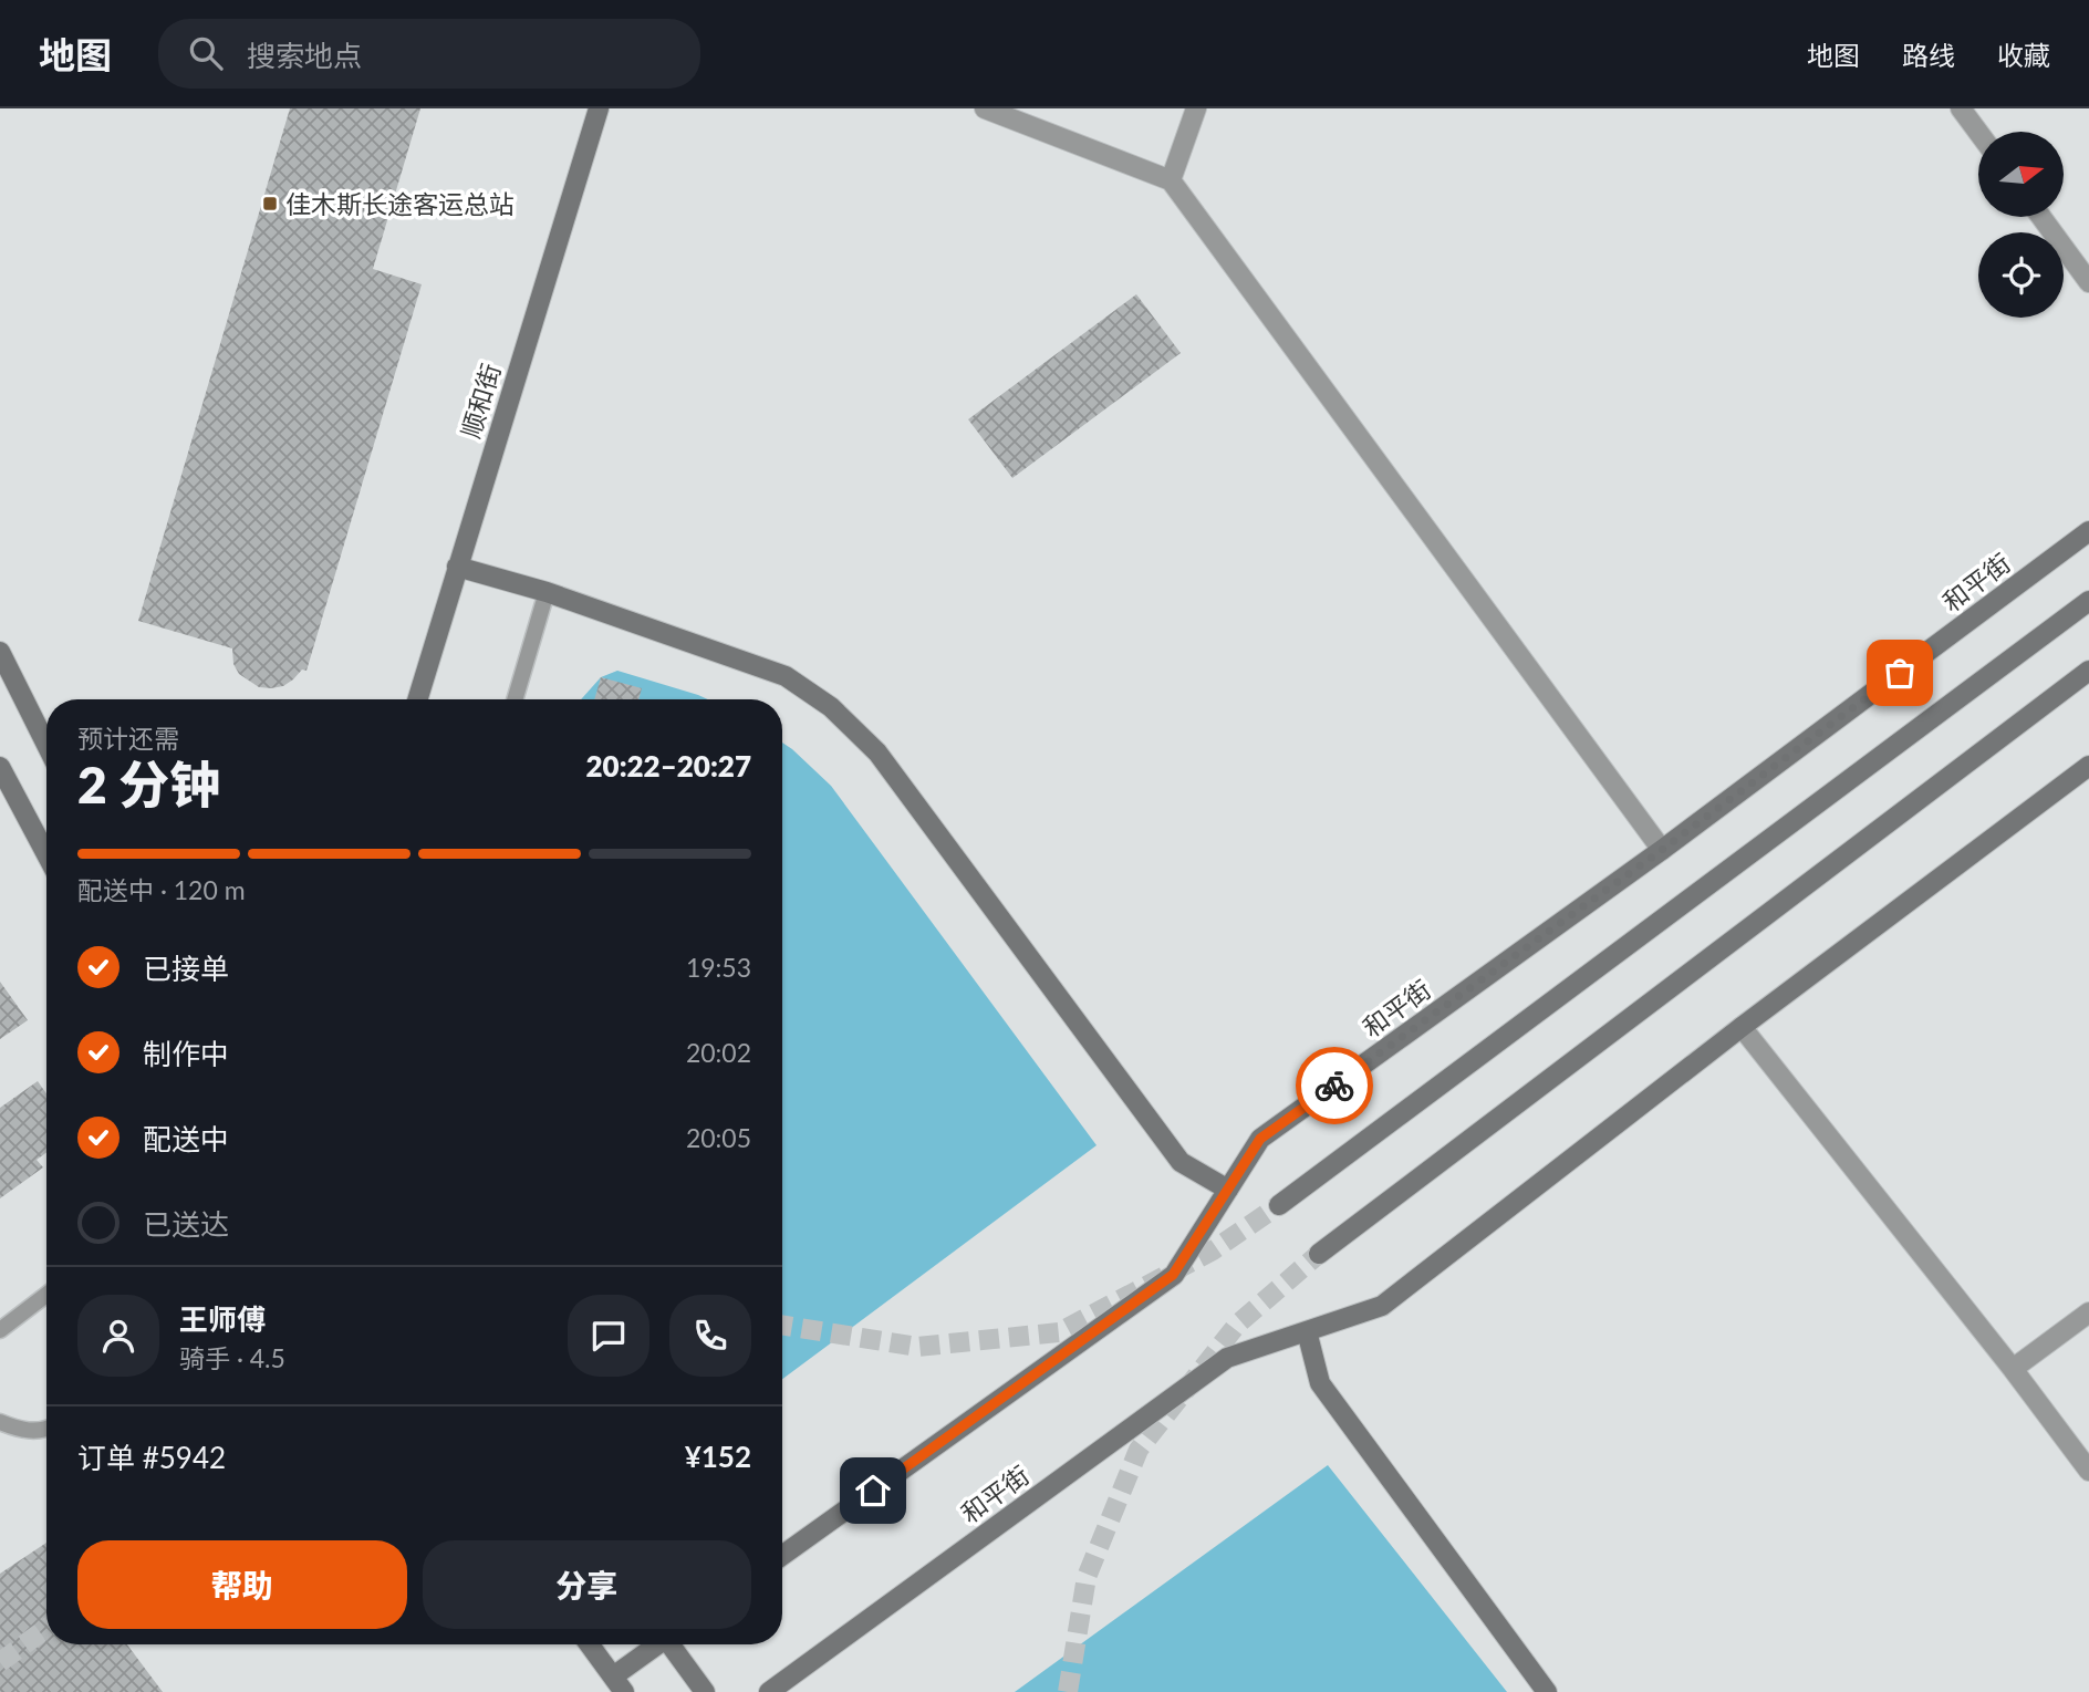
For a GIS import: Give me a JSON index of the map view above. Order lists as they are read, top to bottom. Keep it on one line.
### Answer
{"streets":{"main road":["顺和街","和平街"]},"places":{"transit":["佳木斯长途客运总站"]},"north":"right","page":{"header":"地图","search":"搜索地点","nav":["地图","路线","收藏"],"heading":["2 分钟","预计还需","20:22–20:27"],"panel":["王师傅","骑手 · 4.5","订单 #5942","¥152"],"bar":"配送中 · 120 m","list":[["已接单","19:53"],["制作中","20:02"],["配送中","20:05"],"已送达"],"buttons":["帮助","分享"]}}
